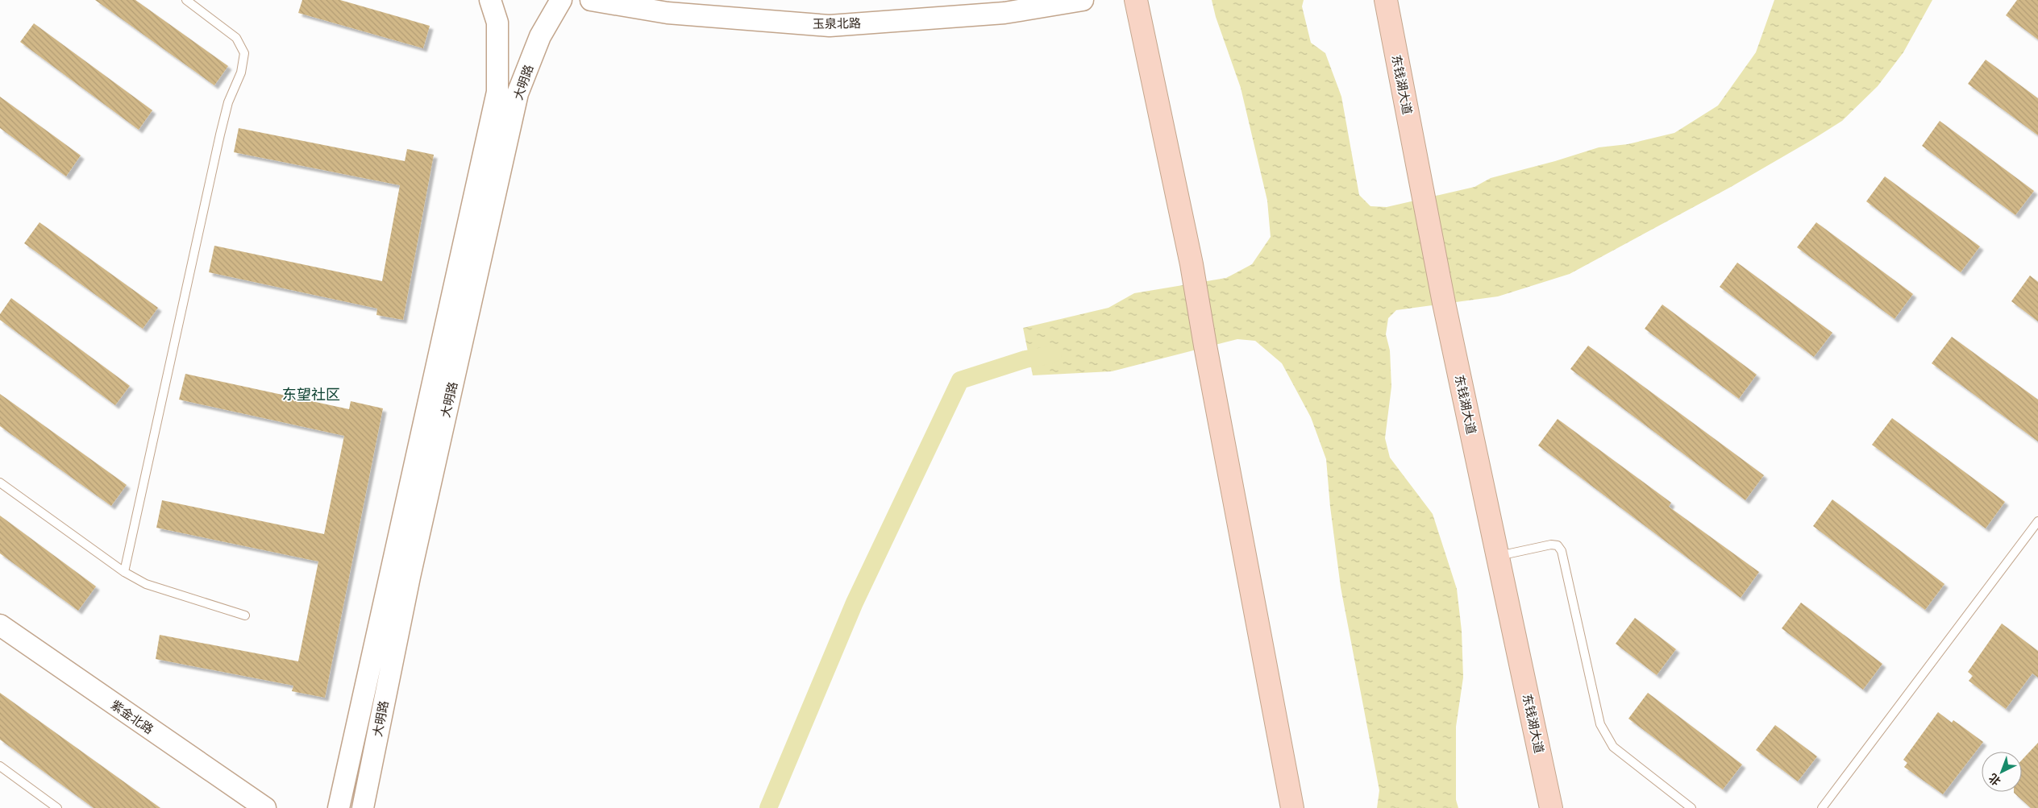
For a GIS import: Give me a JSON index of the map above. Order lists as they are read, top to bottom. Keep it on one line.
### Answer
{"streets":{"main road":["东钱湖大道"],"street":["玉泉北路","大明路","紫金北路"]},"districts":["东望社区"],"north":"bottom left"}
